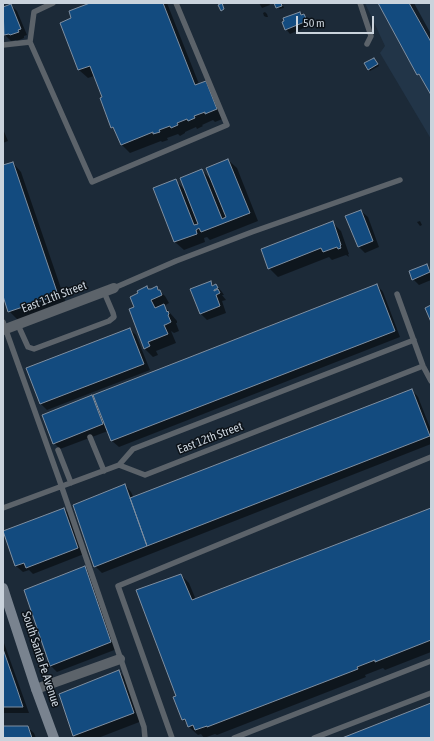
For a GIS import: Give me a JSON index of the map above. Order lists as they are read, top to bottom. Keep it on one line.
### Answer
{"streets":{"main road":["South Santa Fe Avenue"],"street":["East 11th Street"],"lane":["East 12th Street"]},"scale_bar":"50 m"}
